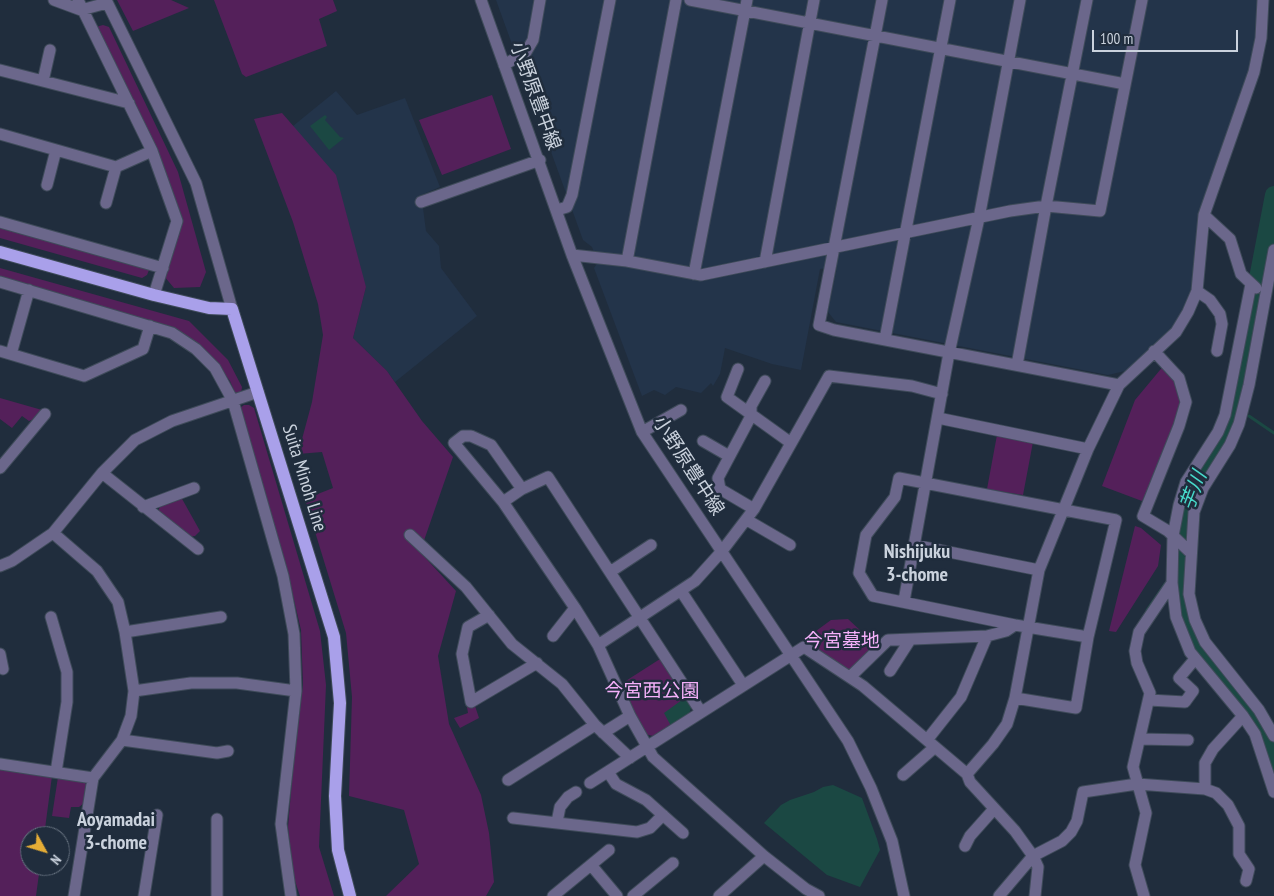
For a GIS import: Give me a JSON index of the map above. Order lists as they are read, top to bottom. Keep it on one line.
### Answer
{"streets":{"main road":["Suita Minoh Line"],"street":["小野原豊中線"]},"districts":["Nishijuku 3-chome","Aoyamadai 3-chome"],"water":["芋川"],"parks":["今宮墓地","今宮西公園"],"scale_bar":"100 m","north":"bottom right"}
